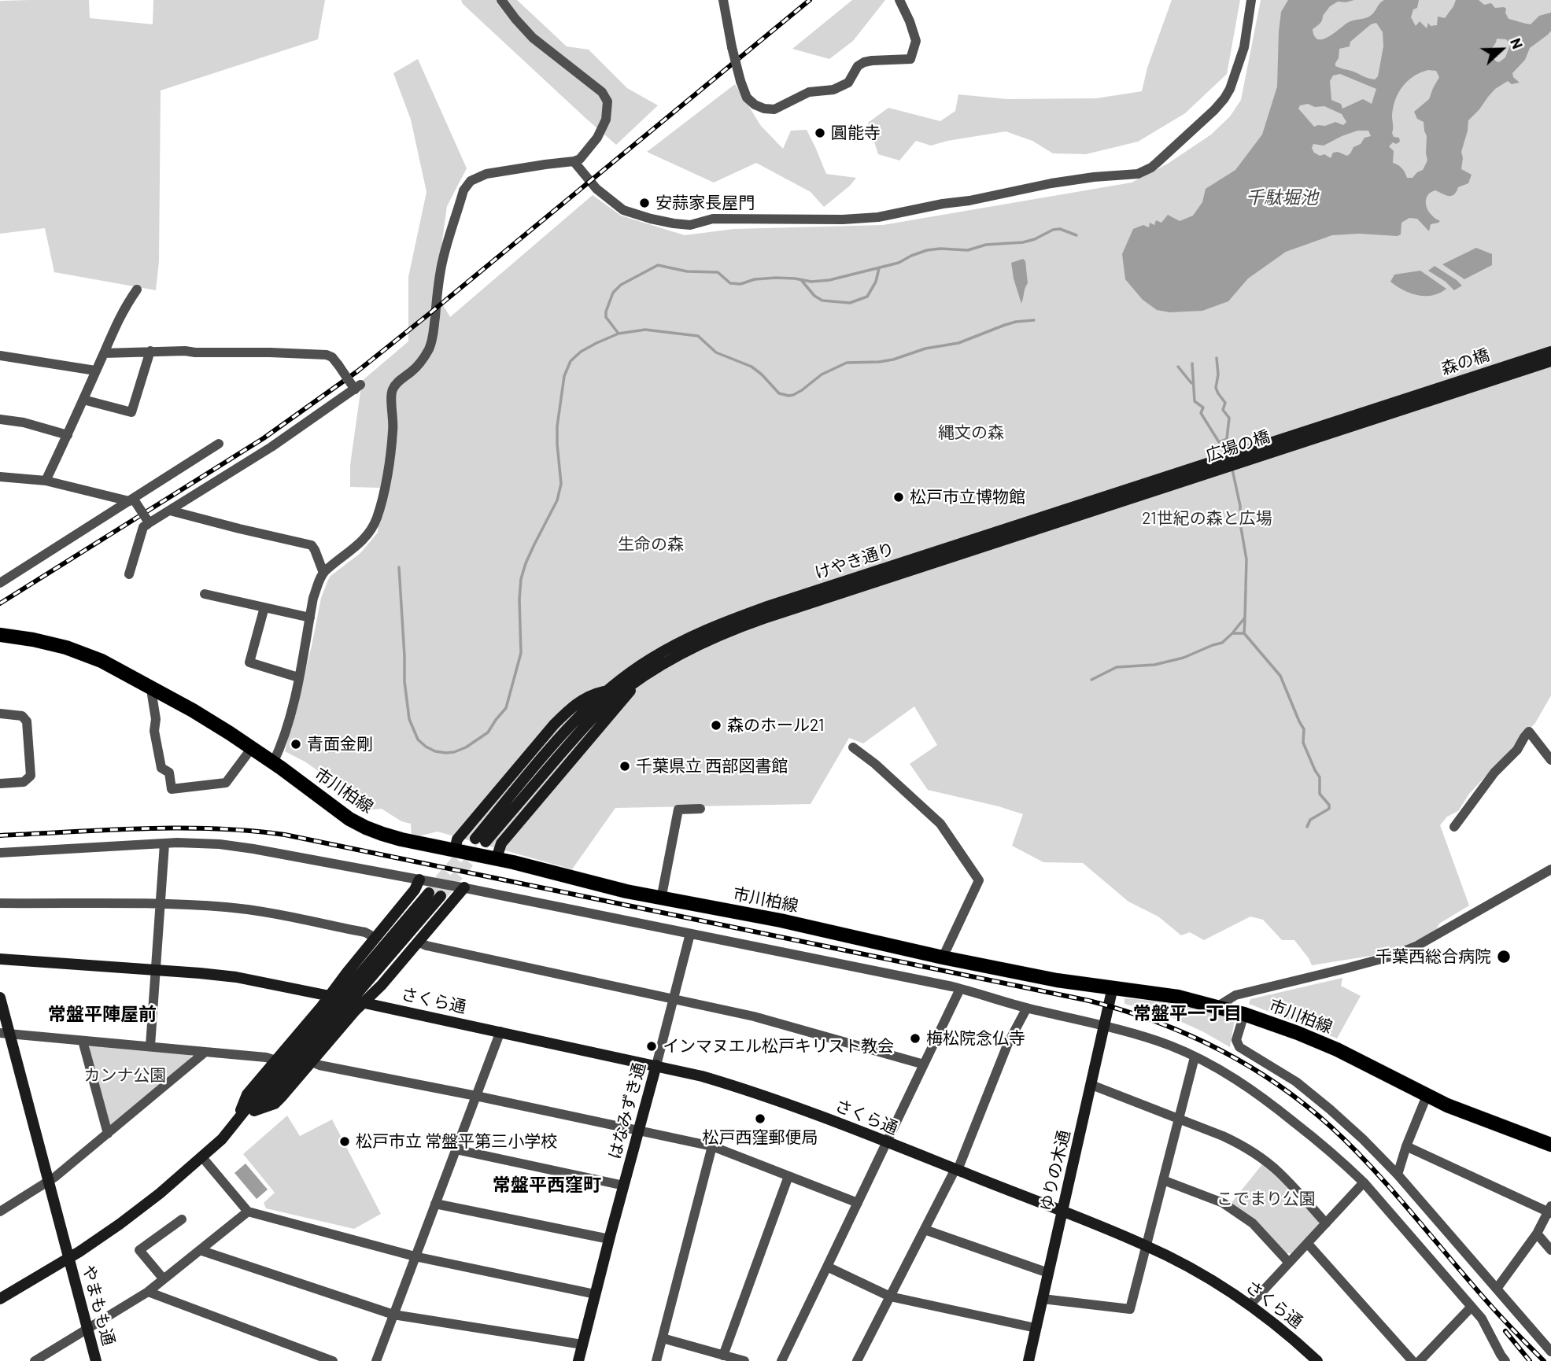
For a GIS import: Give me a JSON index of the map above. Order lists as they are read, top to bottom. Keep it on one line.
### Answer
{"streets":{"main road":["市川柏線"],"street":["森の橋","広場の橋","けやき通り","さくら通","はなみずき通","ゆりの木通","やまもも通"]},"crossings":[["森の橋","広場の橋"],["広場の橋","けやき通り"],["市川柏線","ゆりの木通"],["さくら通","はなみずき通"],["さくら通","ゆりの木通"]],"districts":["常盤平一丁目","常盤平陣屋前","常盤平西窪町"],"water":["千駄堀池"],"parks":["縄文の森","21世紀の森と広場","生命の森","カンナ公園","こでまり公園"],"places":["圓能寺","安蒜家長屋門","松戸市立博物館","森のホール21","青面金剛","千葉県立 西部図書館","千葉西総合病院","梅松院念仏寺","インマヌエル松戸キリスト教会","松戸西窪郵便局","松戸市立 常盤平第三小学校"],"north":"right"}
